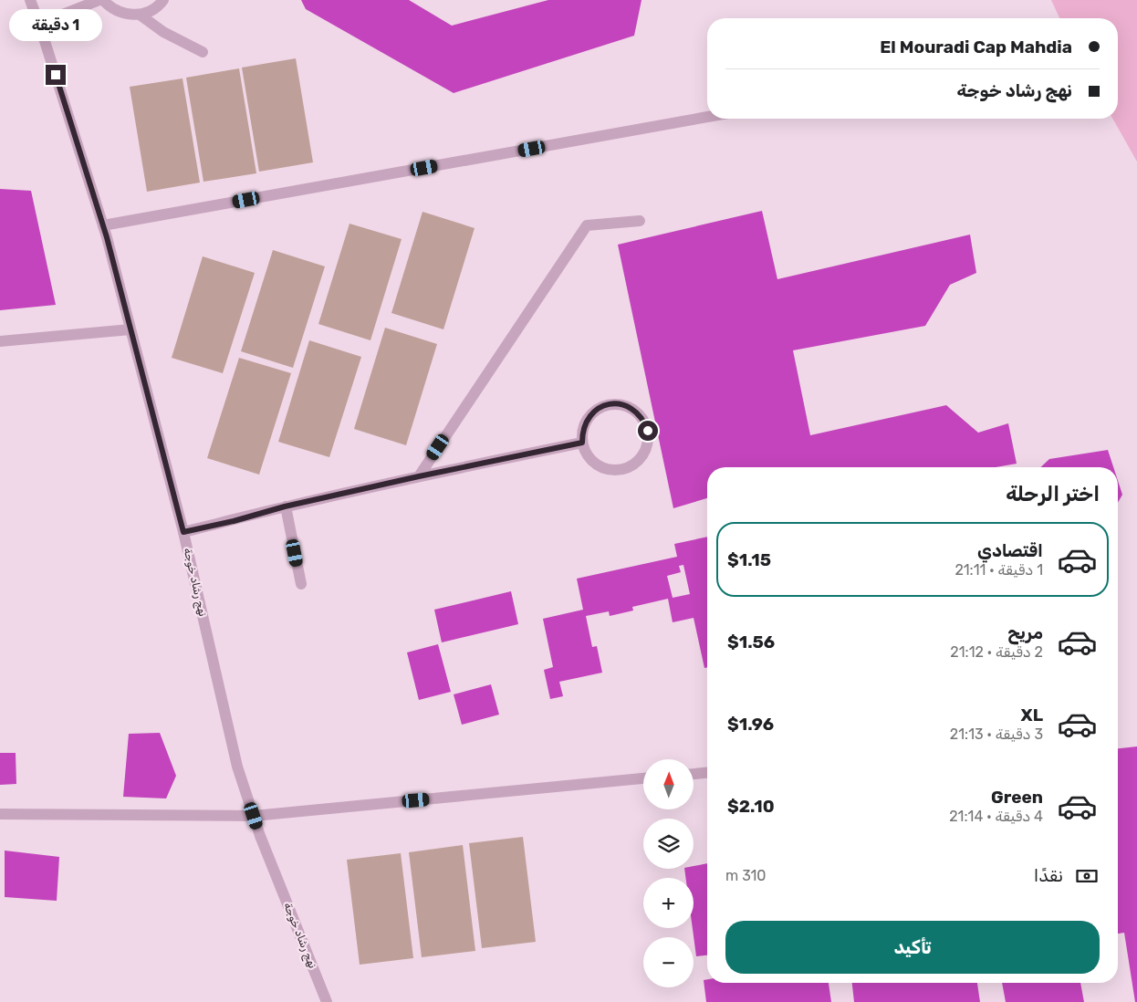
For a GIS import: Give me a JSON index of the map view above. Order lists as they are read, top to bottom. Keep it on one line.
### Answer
{"streets":{"street":["نهج رشاد خوجة"]},"north":"top","page":{"bubble":"1 دقيقة","banner":["El Mouradi Cap Mahdia","نهج رشاد خوجة"],"heading":"اختر الرحلة","list":[{"name":"اقتصادي","note":"1 دقيقة · 21:11","value":"$1.15"},{"name":"مريح","note":"2 دقيقة · 21:12","value":"$1.56"},{"name":"XL","note":"3 دقيقة · 21:13","value":"$1.96"},{"name":"Green","note":"4 دقيقة · 21:14","value":"$2.10"}],"map_buttons":["+","−"],"pay":["نقدًا","310 m"],"buttons":"تأكيد"}}
